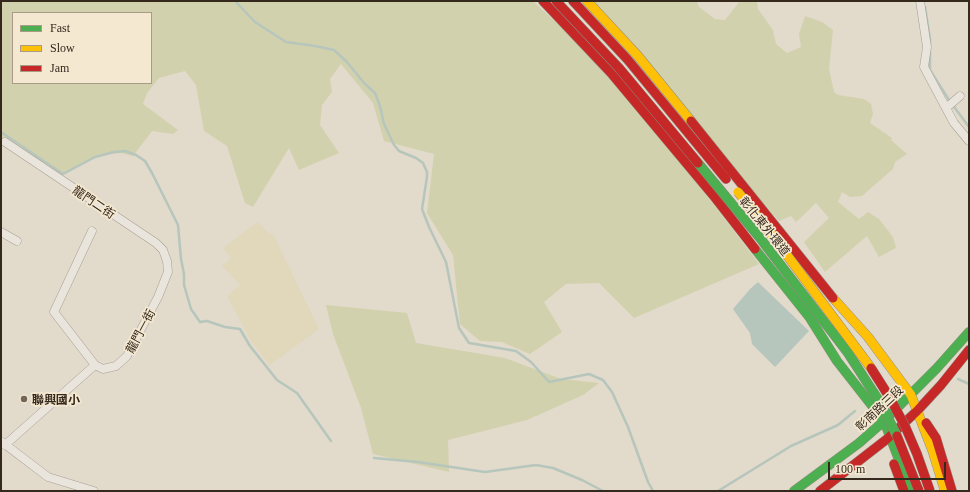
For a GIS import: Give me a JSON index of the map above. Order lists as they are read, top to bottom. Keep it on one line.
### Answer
{"streets":{"main road":["彰化東外環道","彰南路三段"],"street":["龍門二街","龍門一街"]},"crossings":[["龍門二街","龍門一街"]],"places":["聯興國小"],"legend":["Fast","Slow","Jam"],"scale_bar":"100 m"}
